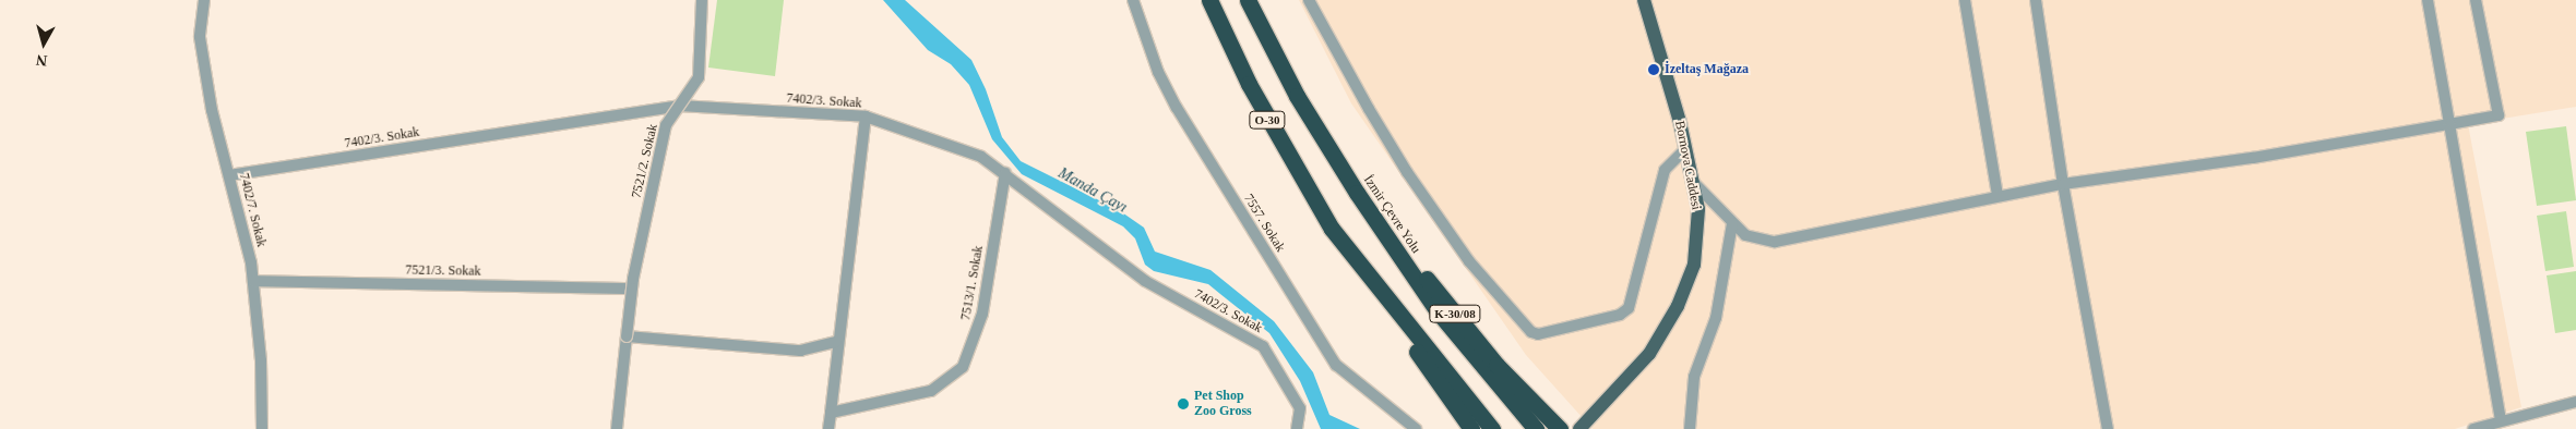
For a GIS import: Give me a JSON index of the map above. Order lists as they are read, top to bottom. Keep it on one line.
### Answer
{"streets":{"highway":["O-30","İzmir Çevre Yolu","K-30/08"],"main road":["Bornova Caddesi"],"street":["7402/3. Sokak","7521/2. Sokak","7402/7. Sokak","7557. Sokak","7521/3. Sokak","7513/1. Sokak"]},"crossings":[["7402/3. Sokak","7521/2. Sokak"],["7402/3. Sokak","7402/7. Sokak"],["7402/3. Sokak","7513/1. Sokak"],["7521/2. Sokak","7521/3. Sokak"],["7402/7. Sokak","7521/3. Sokak"],["İzmir Çevre Yolu","K-30/08"]],"water":["Manda Çayı"],"places":["İzeltaş Mağaza","Pet Shop Zoo Gross"],"north":"bottom"}
